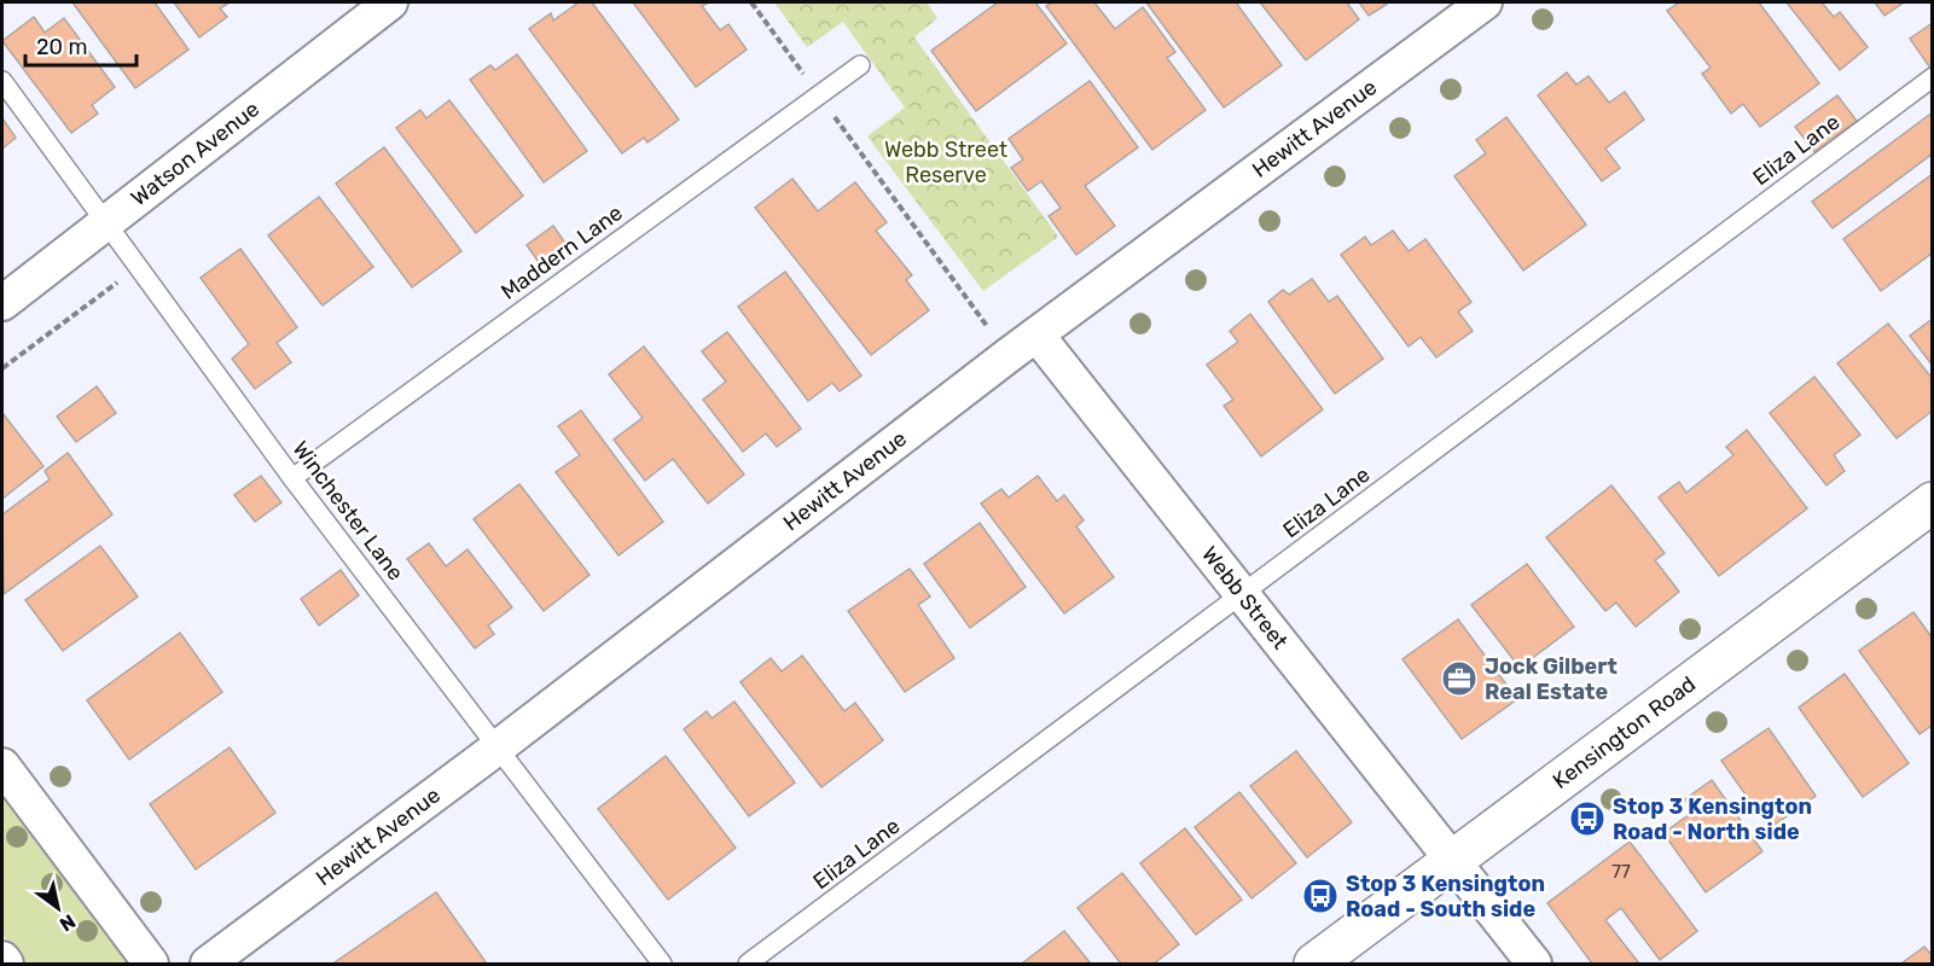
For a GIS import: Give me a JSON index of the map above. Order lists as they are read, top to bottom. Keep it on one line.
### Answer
{"streets":{"main road":["Kensington Road"],"street":["Hewitt Avenue","Watson Avenue","Webb Street"],"lane":["Eliza Lane","Maddern Lane","Winchester Lane"]},"crossings":[["Hewitt Avenue","Winchester Lane"],["Hewitt Avenue","Webb Street"],["Eliza Lane","Webb Street"],["Watson Avenue","Winchester Lane"],["Maddern Lane","Winchester Lane"],["Webb Street","Kensington Road"]],"parks":["Webb Street Reserve"],"places":{"office":["Jock Gilbert Real Estate"],"bus stop":["Stop 3 Kensington Road - North side","Stop 3 Kensington Road - South side"]},"house_numbers":["77"],"scale_bar":"20 m","north":"bottom right"}
